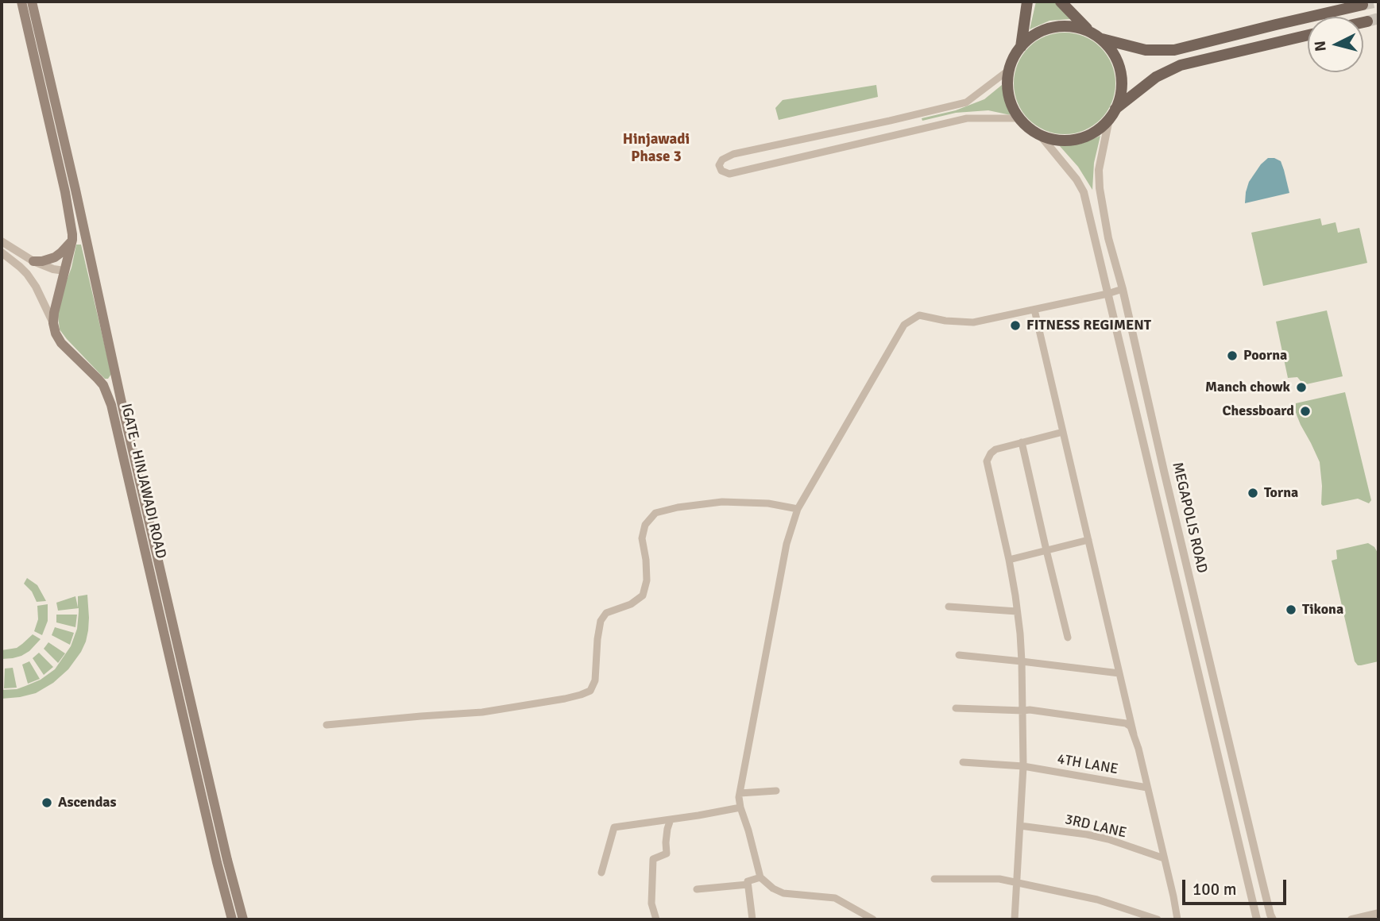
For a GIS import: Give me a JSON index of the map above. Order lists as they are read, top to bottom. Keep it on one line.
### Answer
{"streets":{"main road":["IGATE - HINJAWADI ROAD"],"street":["MEGAPOLIS ROAD","4TH LANE","3RD LANE"]},"districts":["Hinjawadi Phase 3"],"places":["FITNESS REGIMENT","Poorna","Manch chowk","Chessboard","Torna","Tikona","Ascendas"],"scale_bar":"100 m","north":"left"}
